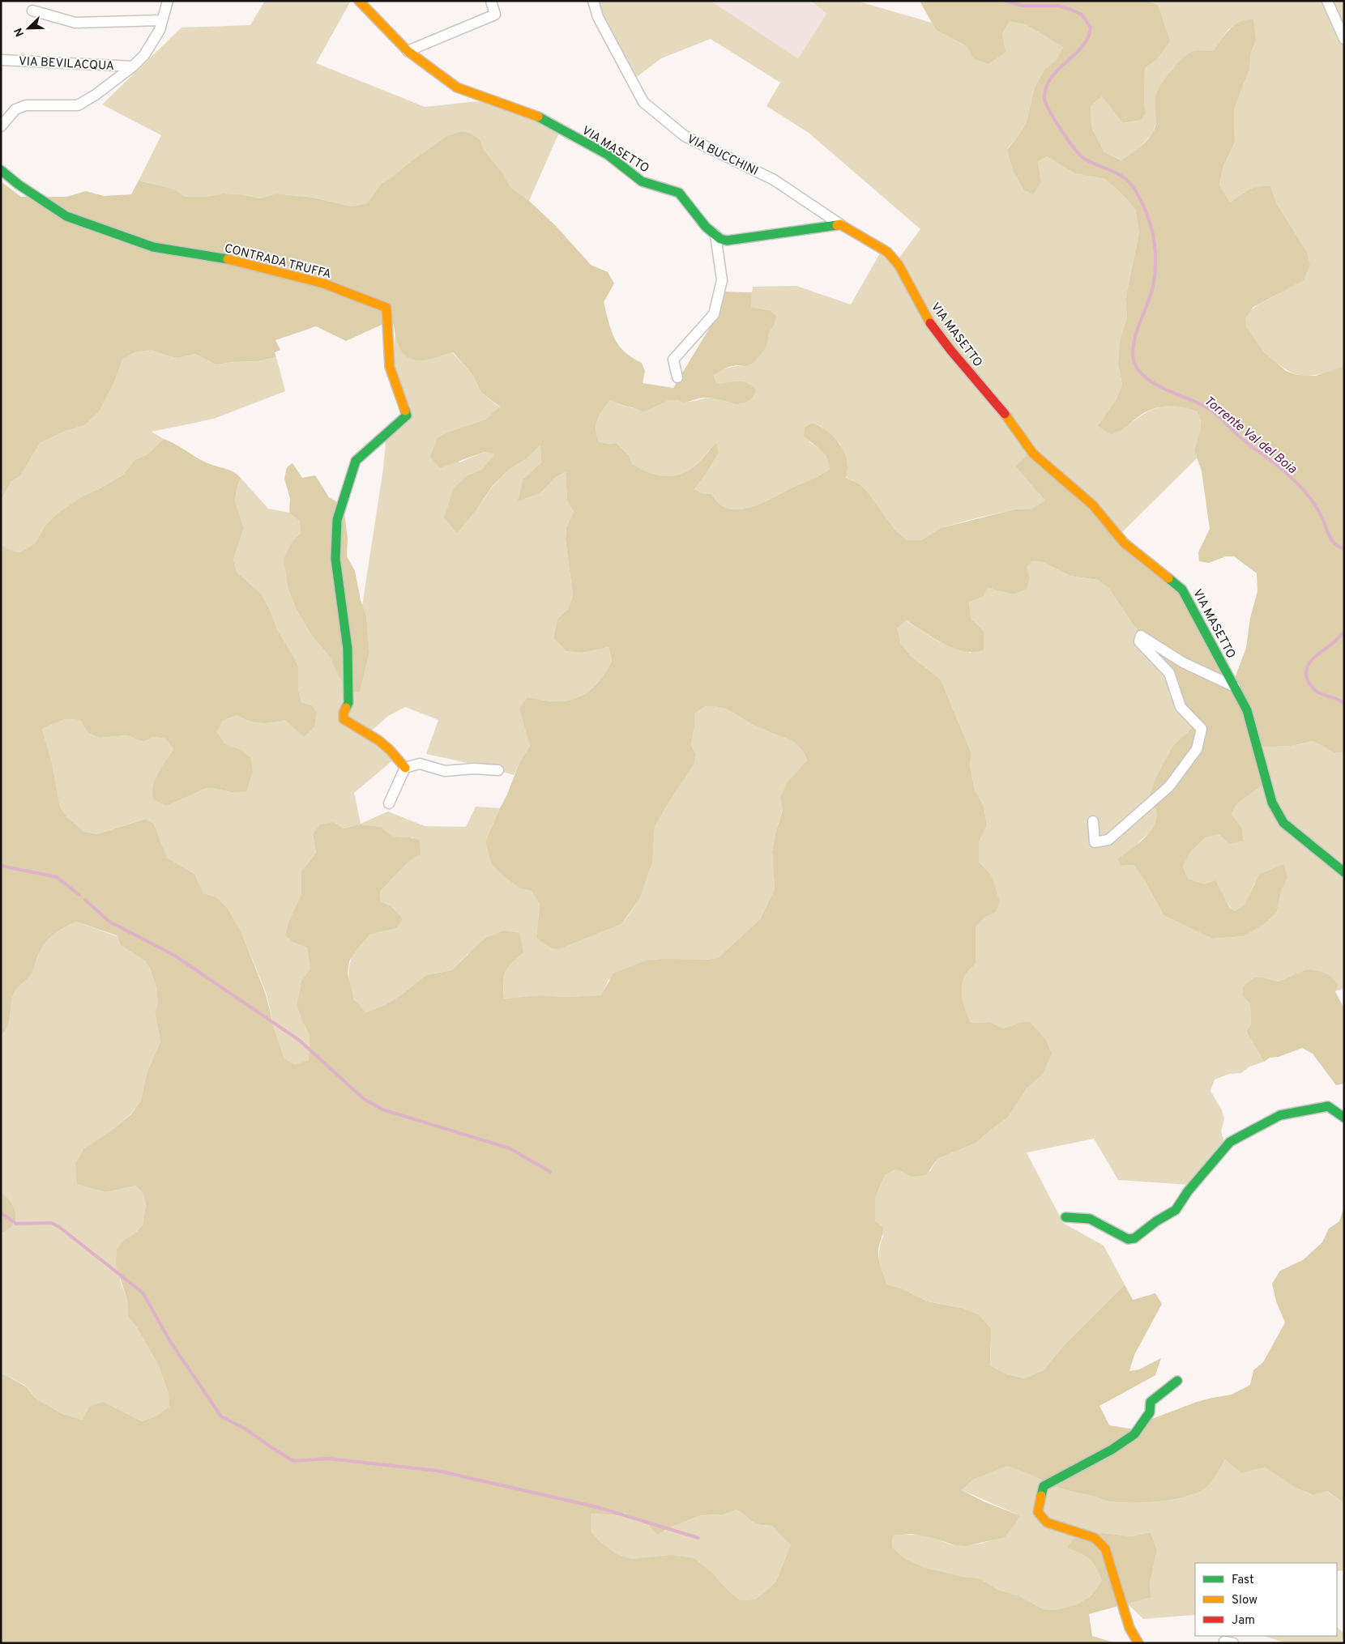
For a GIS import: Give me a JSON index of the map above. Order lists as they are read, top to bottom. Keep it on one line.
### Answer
{"streets":{"street":["VIA BEVILACQUA","VIA MASETTO","VIA BUCCHINI","CONTRADA TRUFFA"]},"crossings":[["VIA MASETTO","VIA BUCCHINI"]],"water":["Torrente Val del Boia"],"legend":["Fast","Slow","Jam"],"north":"bottom left"}
